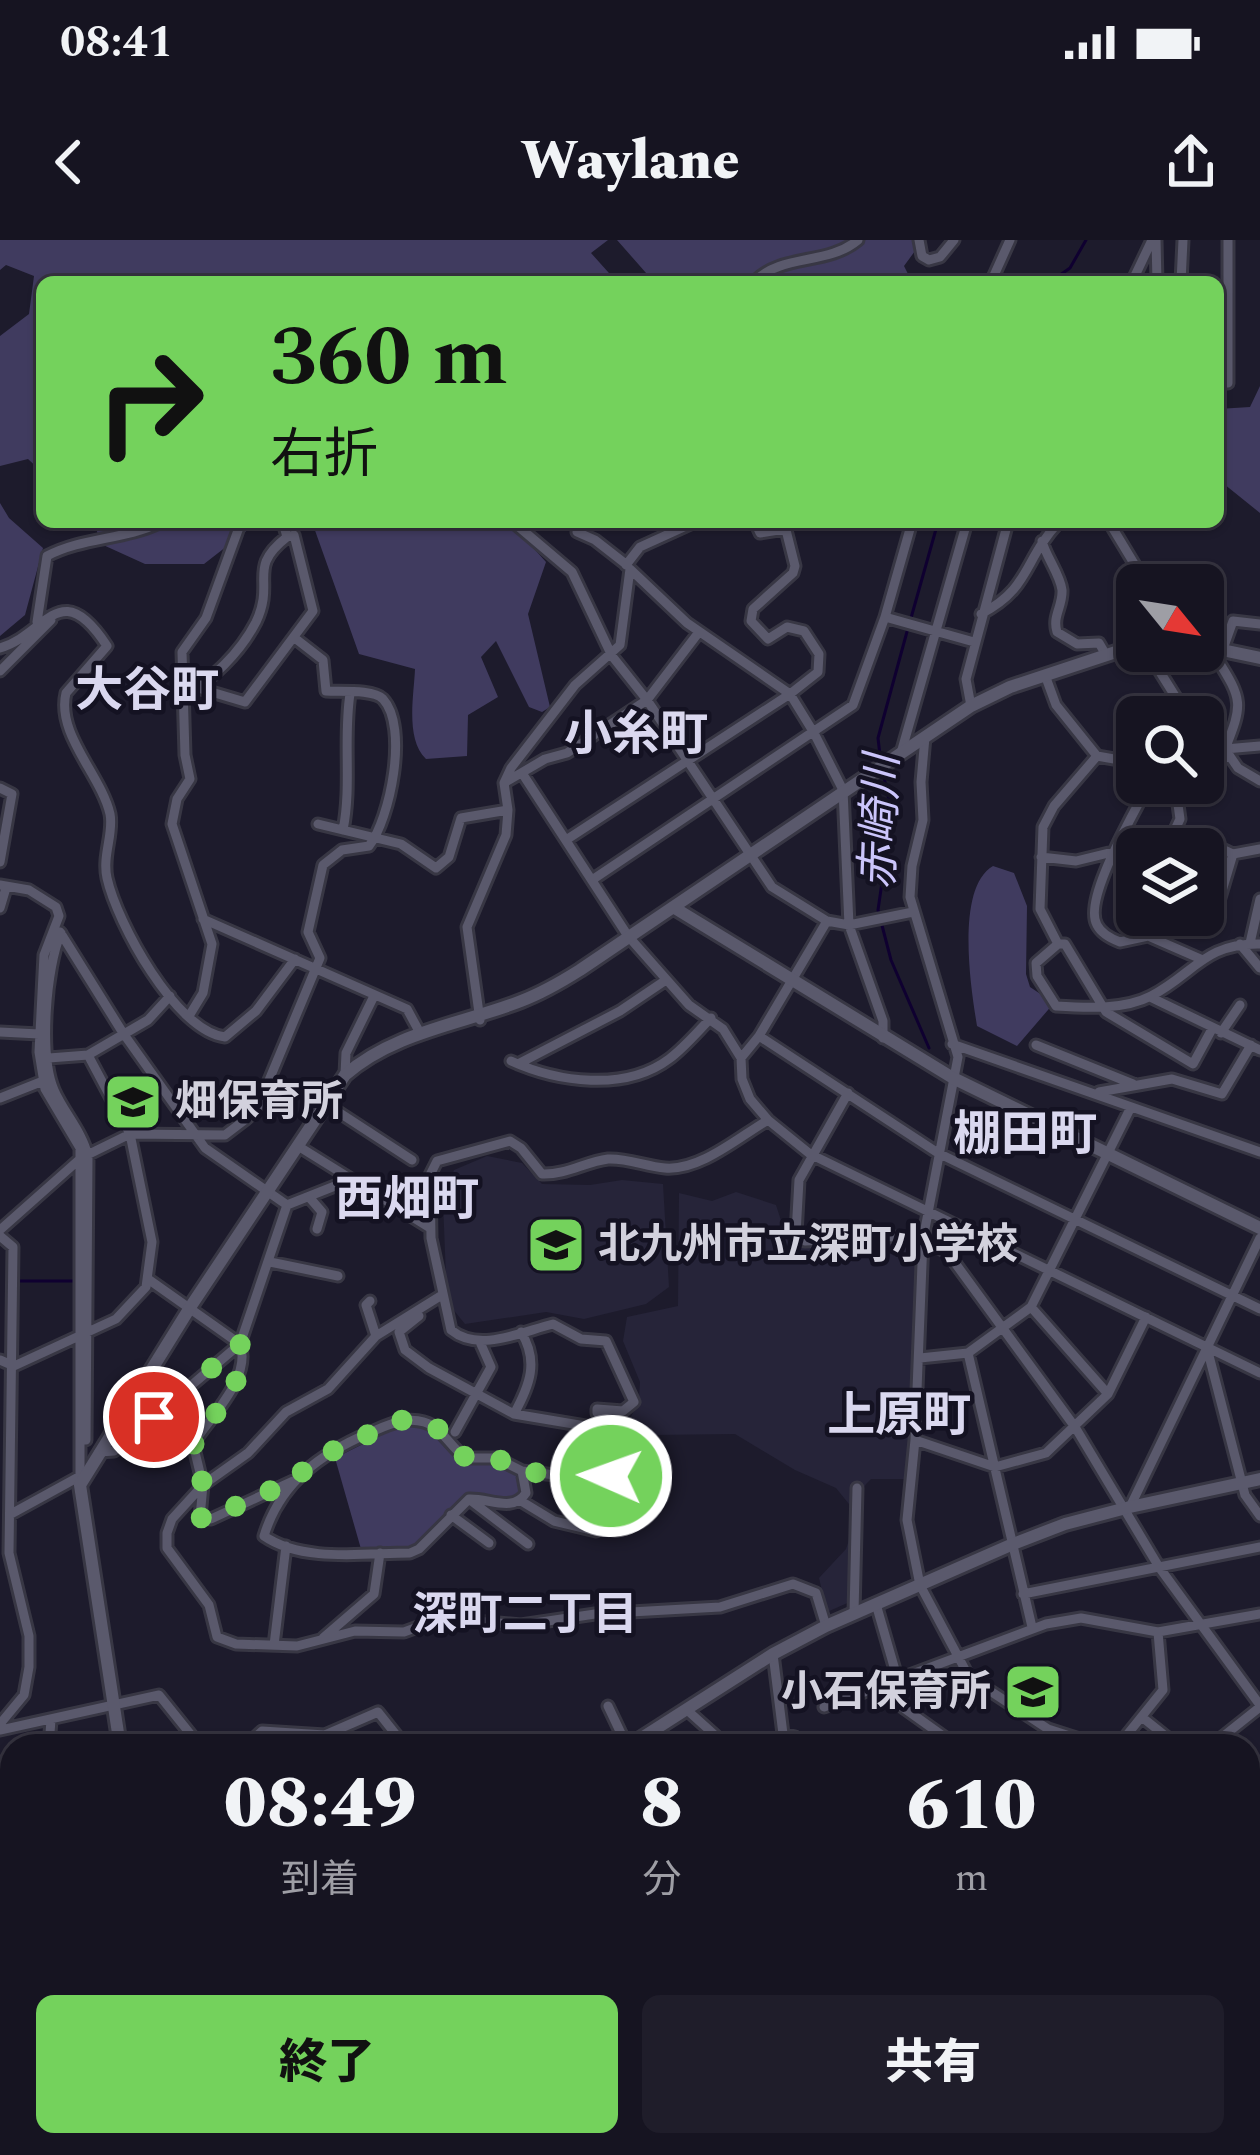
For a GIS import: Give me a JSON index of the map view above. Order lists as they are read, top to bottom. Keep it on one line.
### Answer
{"districts":["大谷町","小糸町","棚田町","西畑町","上原町","深町二丁目"],"water":["赤崎川"],"places":{"school or university":["畑保育所","北九州市立深町小学校","小石保育所"]},"north":"bottom right","page":{"status":"08:41","header":"Waylane","turn":["360 m","右折"],"eta":["08:49","到着","8","分","610","m"],"buttons":["終了","共有"]}}
